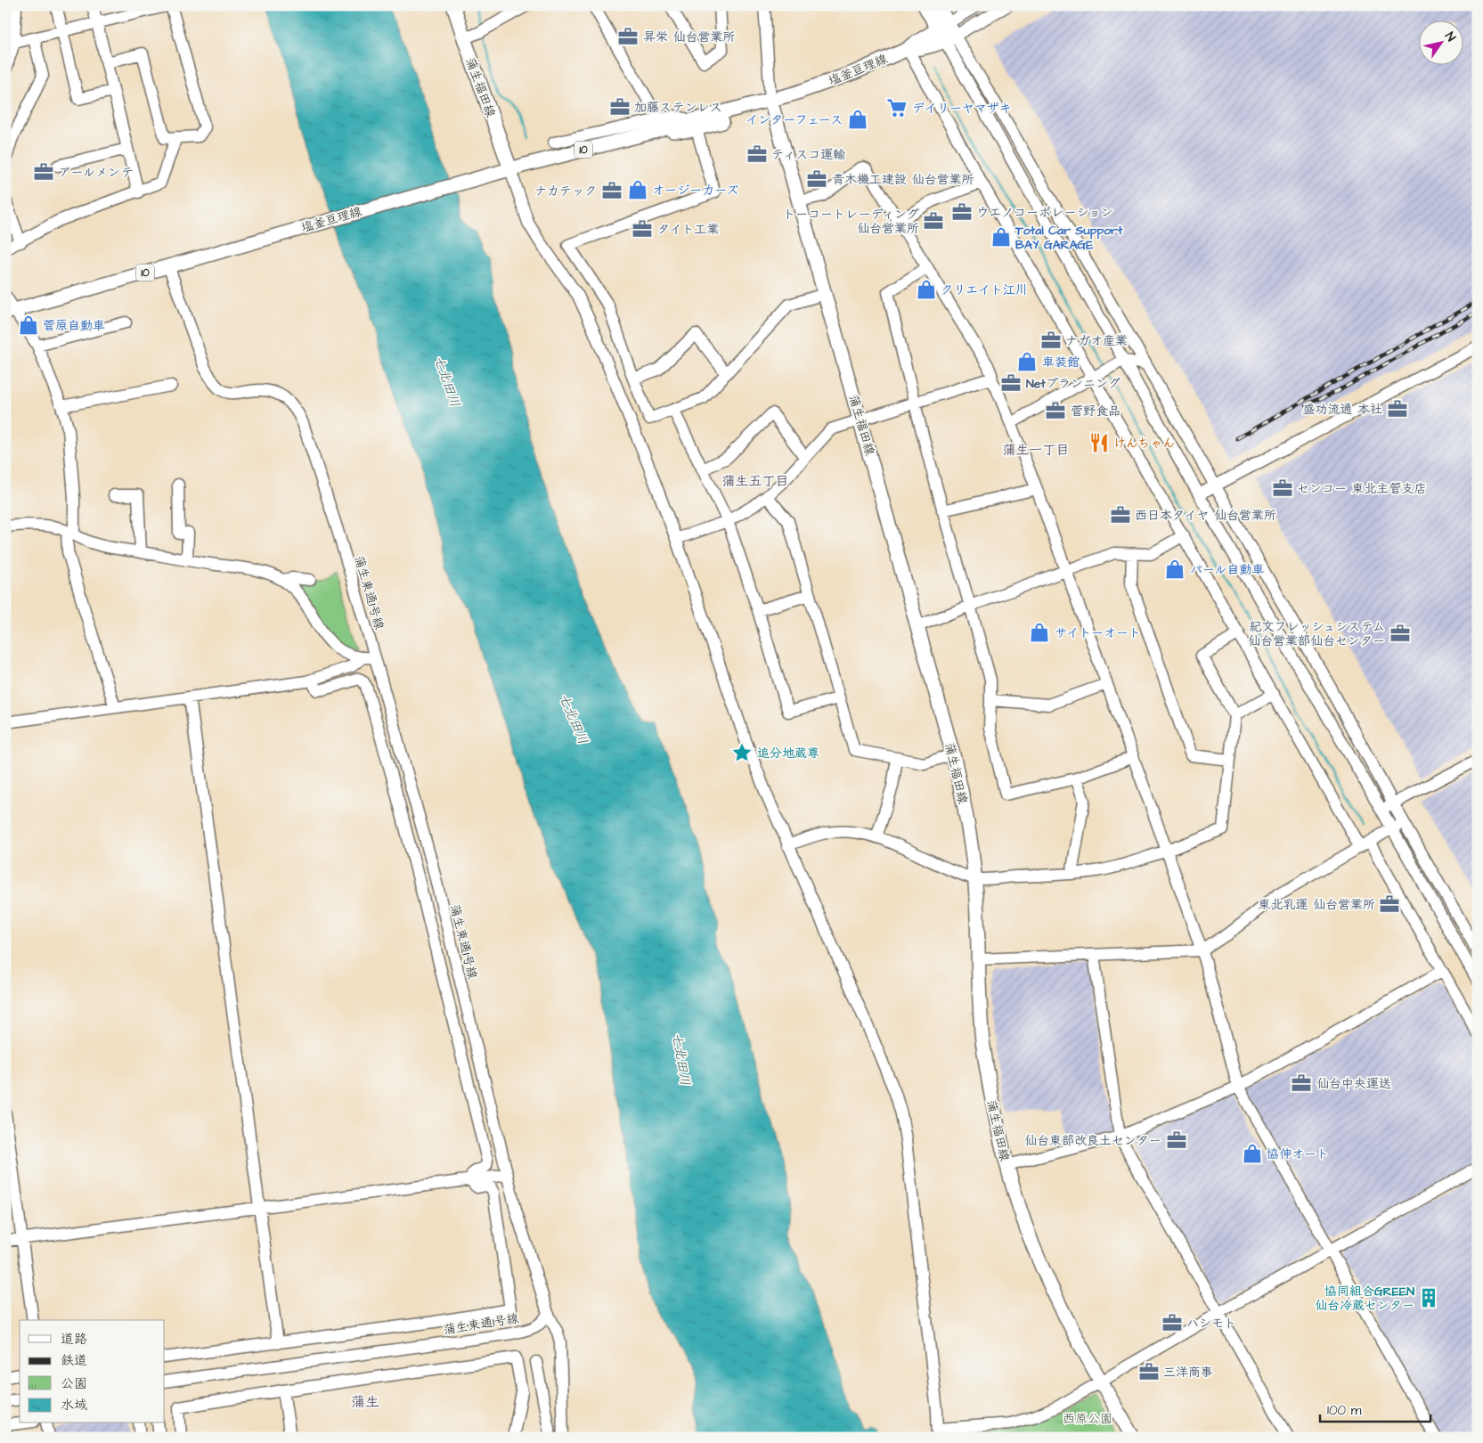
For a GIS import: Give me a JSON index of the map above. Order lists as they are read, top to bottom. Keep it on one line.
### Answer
{"streets":{"main road":["塩釜亘理線","蒲生福田線","10"],"street":["蒲生東通1号線"]},"crossings":[["塩釜亘理線","蒲生福田線"],["塩釜亘理線","10"],["塩釜亘理線","蒲生東通1号線"]],"districts":["蒲生一丁目","蒲生五丁目","蒲生"],"water":["七北田川"],"parks":["西原公園"],"places":{"office":["昇栄 仙台営業所","加藤ステンレス","ティスコ運輸","アールメンテ","青木機工建設 仙台営業所","ナカテック","ウエノコーポレーション","トーコートレーディング 仙台営業所","タイト工業","ナガオ産業","Netプランニング","盛功流通 本社","菅野食品","センコー 東北主管支店","西日本タイヤ 仙台営業所","紀文フレッシュシステム 仙台営業部仙台センター","東北乳運 仙台営業所","仙台中央運送","仙台東部改良土センター","ハシモト","三洋商事"],"supermarket":["デイリーヤマザキ"],"shop":["インターフェース","オージーカーズ","Total Car Support BAY GARAGE","クリエイト江川","菅原自動車","車装館","パール自動車","サイトーオート","協伸オート"],"restaurant":["けんちゃん"],"place":["追分地蔵尊"],"building":["協同組合GREEN 仙台冷蔵センター"]},"legend":["道路","鉄道","公園","水域"],"scale_bar":"100 m","north":"top right"}
